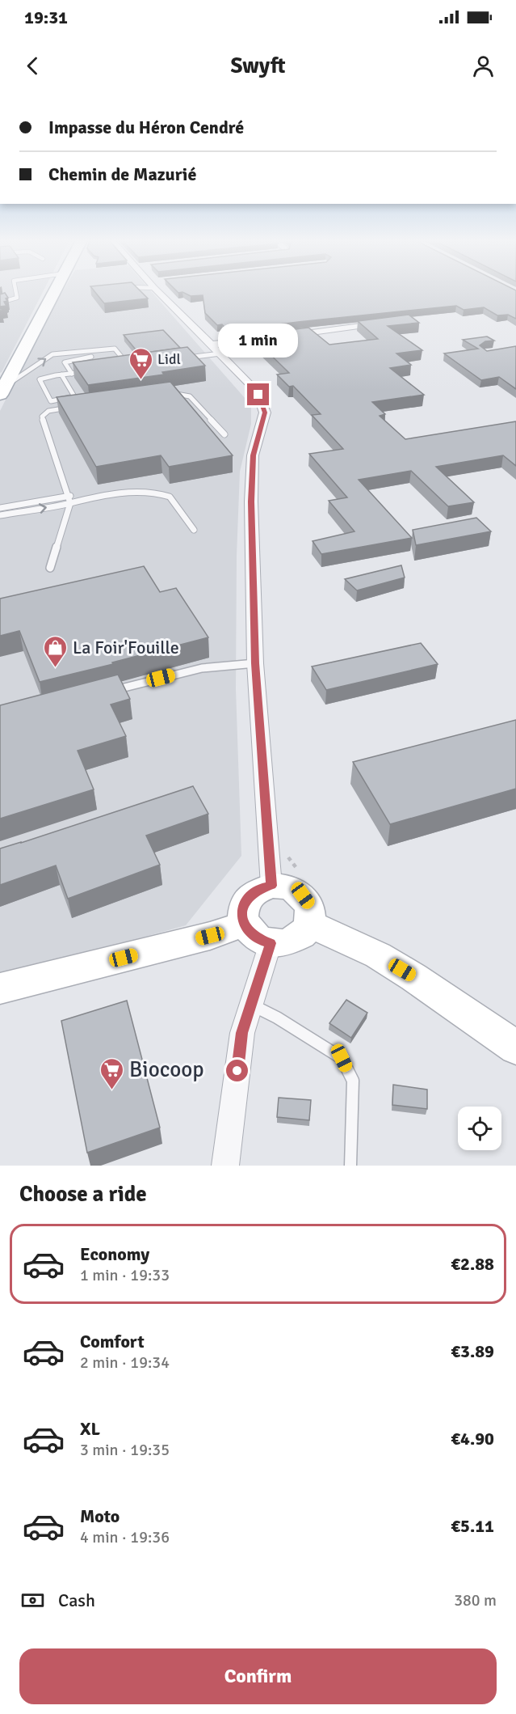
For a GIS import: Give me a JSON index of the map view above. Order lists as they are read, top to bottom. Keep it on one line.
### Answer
{"places":{"supermarket":["Lidl","Biocoop"],"shop":["La Foir'Fouille"]},"page":{"status":"19:31","header":"Swyft","banner":["Impasse du Héron Cendré","Chemin de Mazurié"],"bubble":"1 min","heading":"Choose a ride","list":[{"name":"Economy","note":"1 min · 19:33","value":"€2.88"},{"name":"Comfort","note":"2 min · 19:34","value":"€3.89"},{"name":"XL","note":"3 min · 19:35","value":"€4.90"},{"name":"Moto","note":"4 min · 19:36","value":"€5.11"}],"pay":["Cash","380 m"],"buttons":"Confirm"}}
